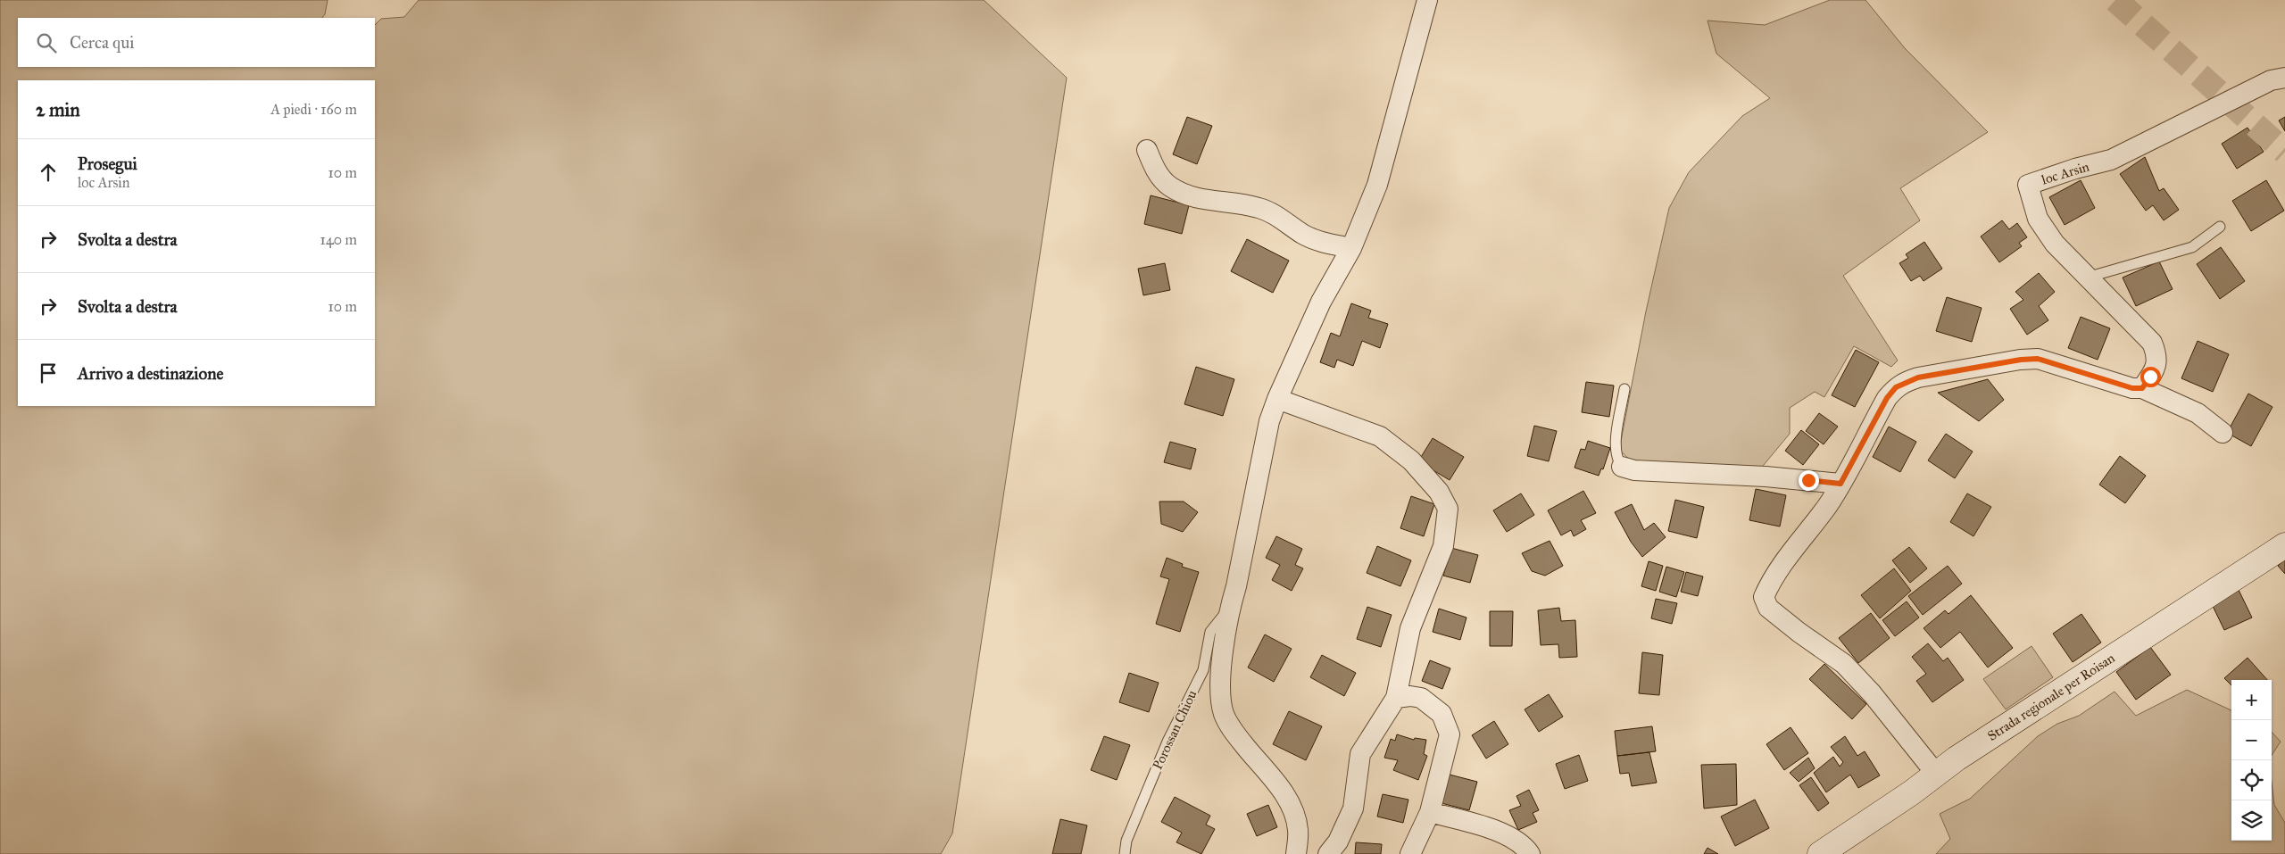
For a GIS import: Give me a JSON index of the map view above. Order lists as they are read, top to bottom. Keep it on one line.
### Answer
{"streets":{"main road":["Strada regionale per Roisan"],"street":["loc Arsin","Porossan Chiou"]},"page":{"search":"Cerca qui","heading":["2 min","A piedi · 160 m"],"list":[["Prosegui","loc Arsin","10 m"],["Svolta a destra","140 m"],["Svolta a destra","10 m"],"Arrivo a destinazione"],"map_buttons":["+","−"]}}
